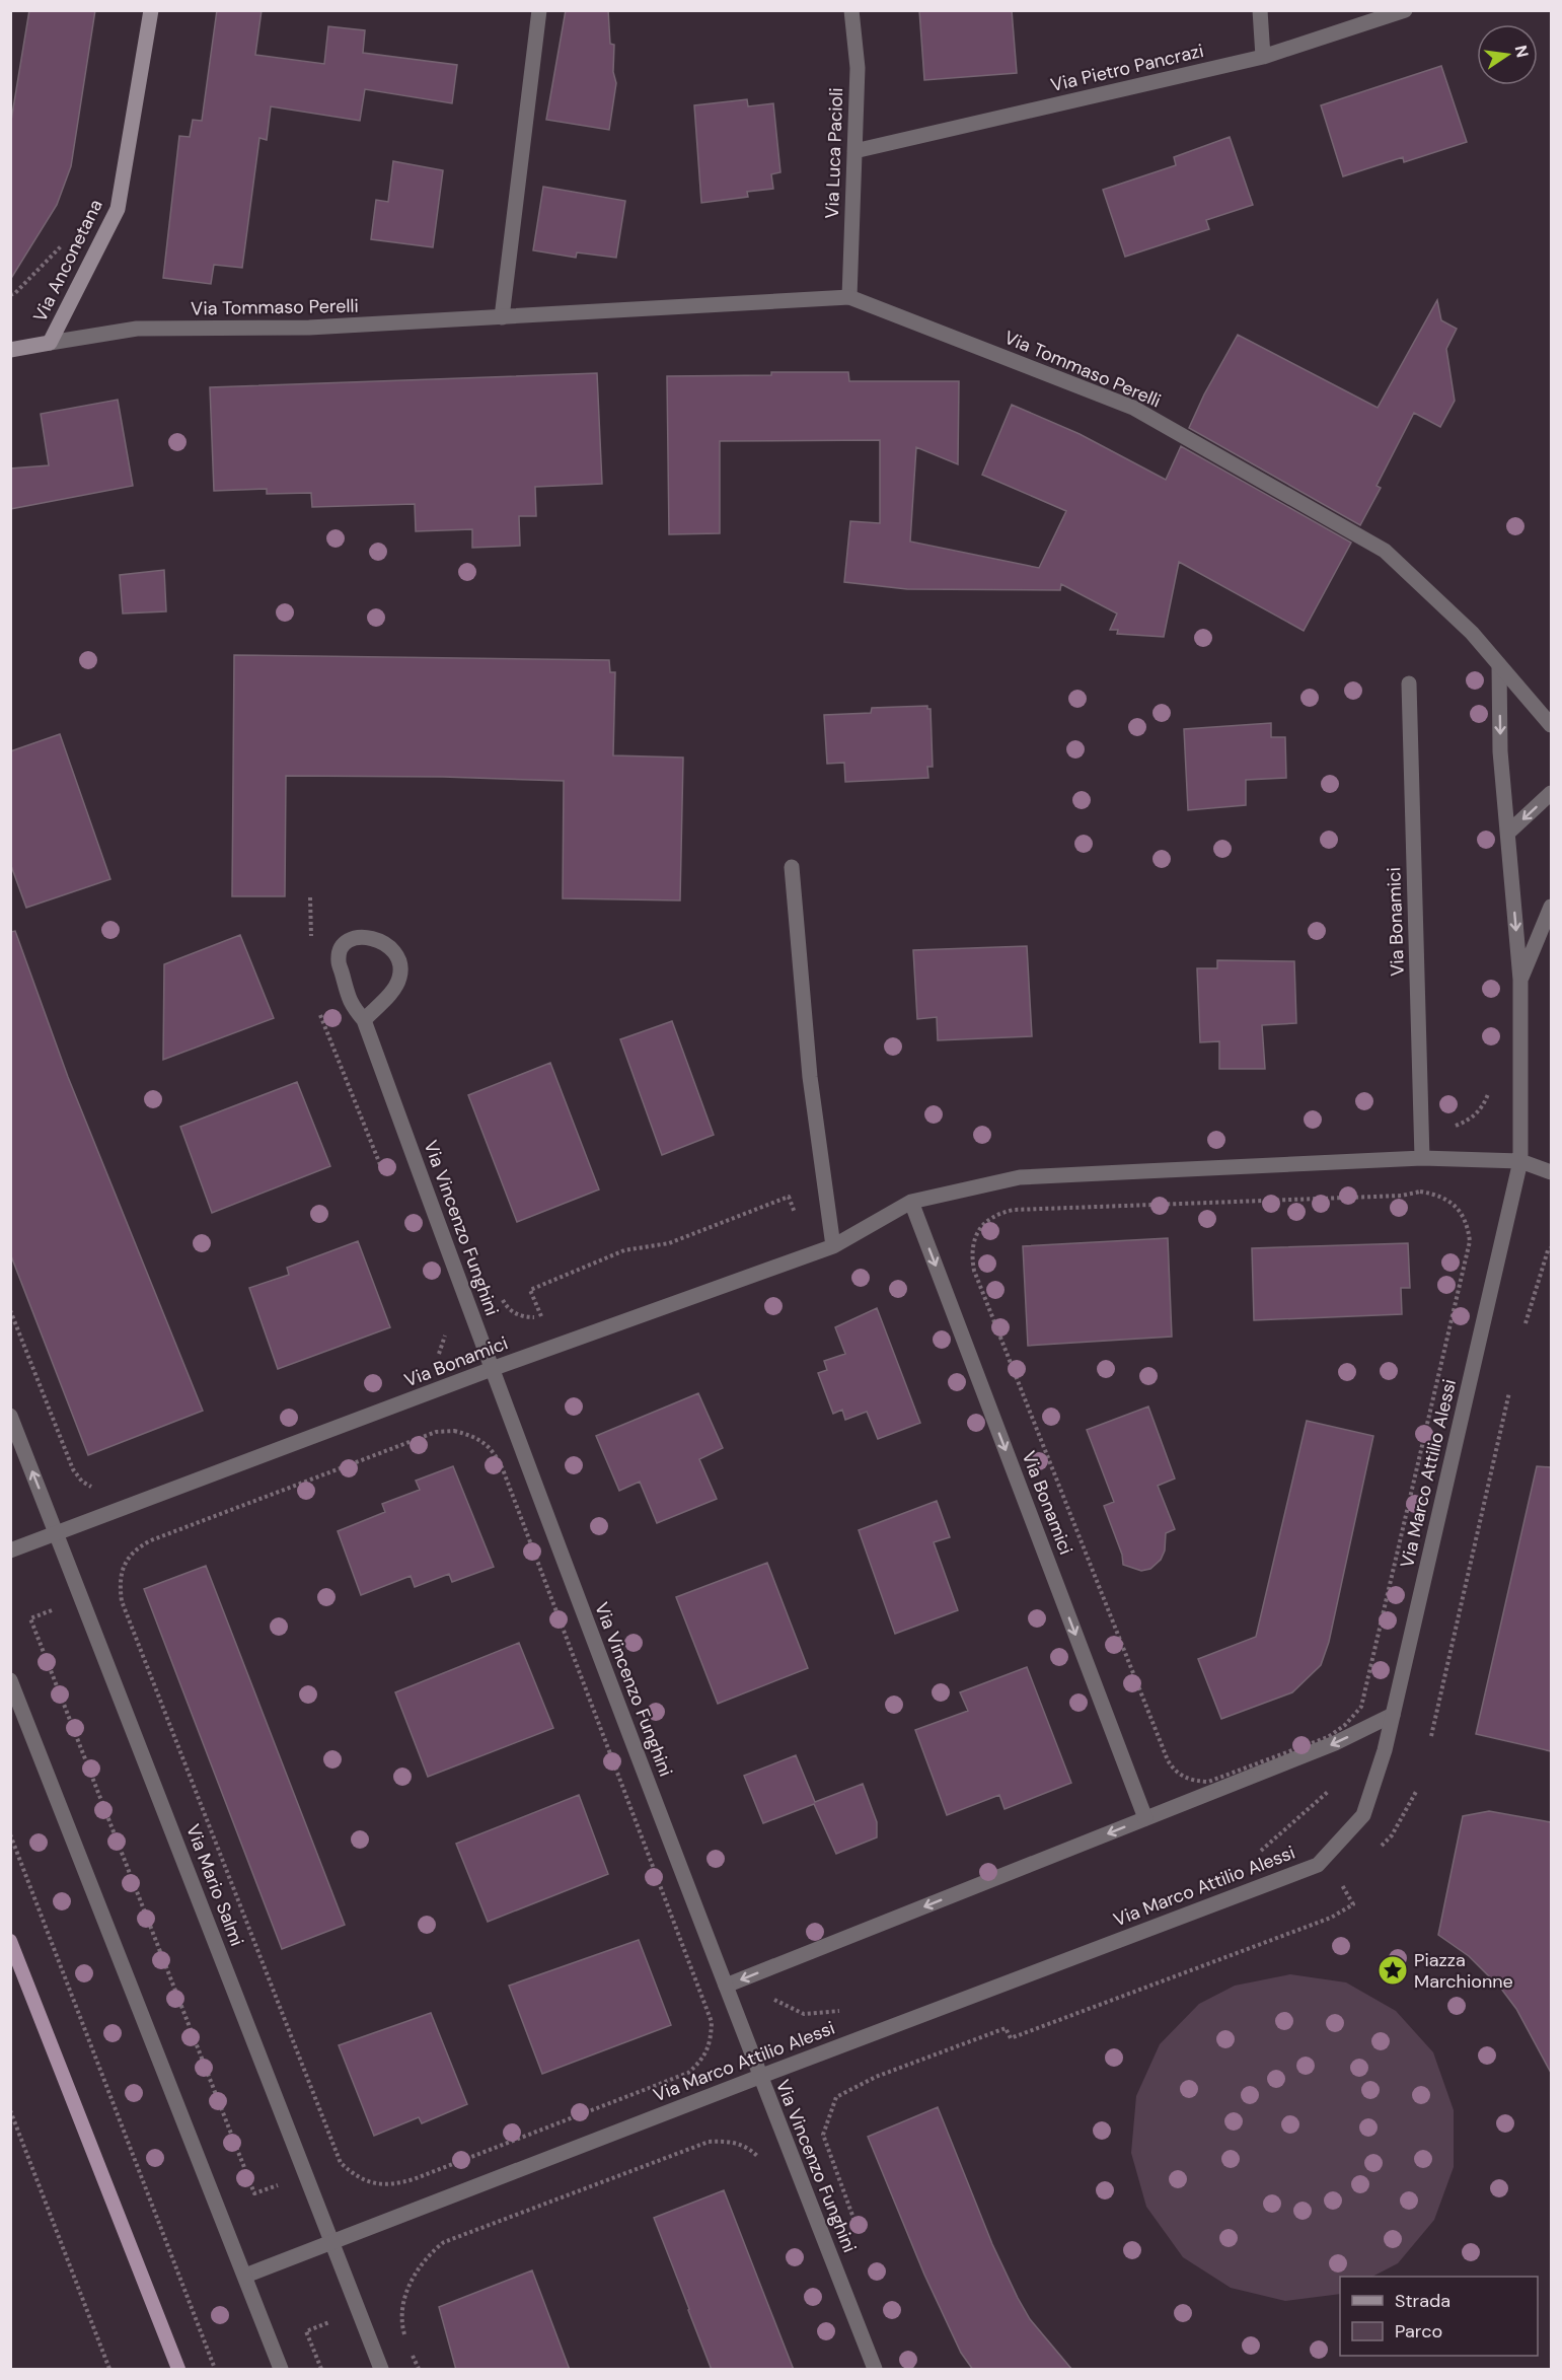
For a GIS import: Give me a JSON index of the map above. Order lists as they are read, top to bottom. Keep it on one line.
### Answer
{"streets":{"main road":["Via Anconetana"],"street":["Via Pietro Pancrazi","Via Luca Pacioli","Via Tommaso Perelli","Via Bonamici","Via Vincenzo Funghini","Via Marco Attilio Alessi","Via Mario Salmi"]},"crossings":[["Via Pietro Pancrazi","Via Luca Pacioli"],["Via Luca Pacioli","Via Tommaso Perelli"],["Via Anconetana","Via Tommaso Perelli"],["Via Tommaso Perelli","Via Marco Attilio Alessi"],["Via Bonamici","Via Vincenzo Funghini"],["Via Bonamici","Via Marco Attilio Alessi"],["Via Bonamici","Via Mario Salmi"],["Via Vincenzo Funghini","Via Marco Attilio Alessi"],["Via Marco Attilio Alessi","Via Mario Salmi"]],"places":{"place":["Piazza Marchionne"]},"legend":["Strada","Parco"],"north":"right"}
